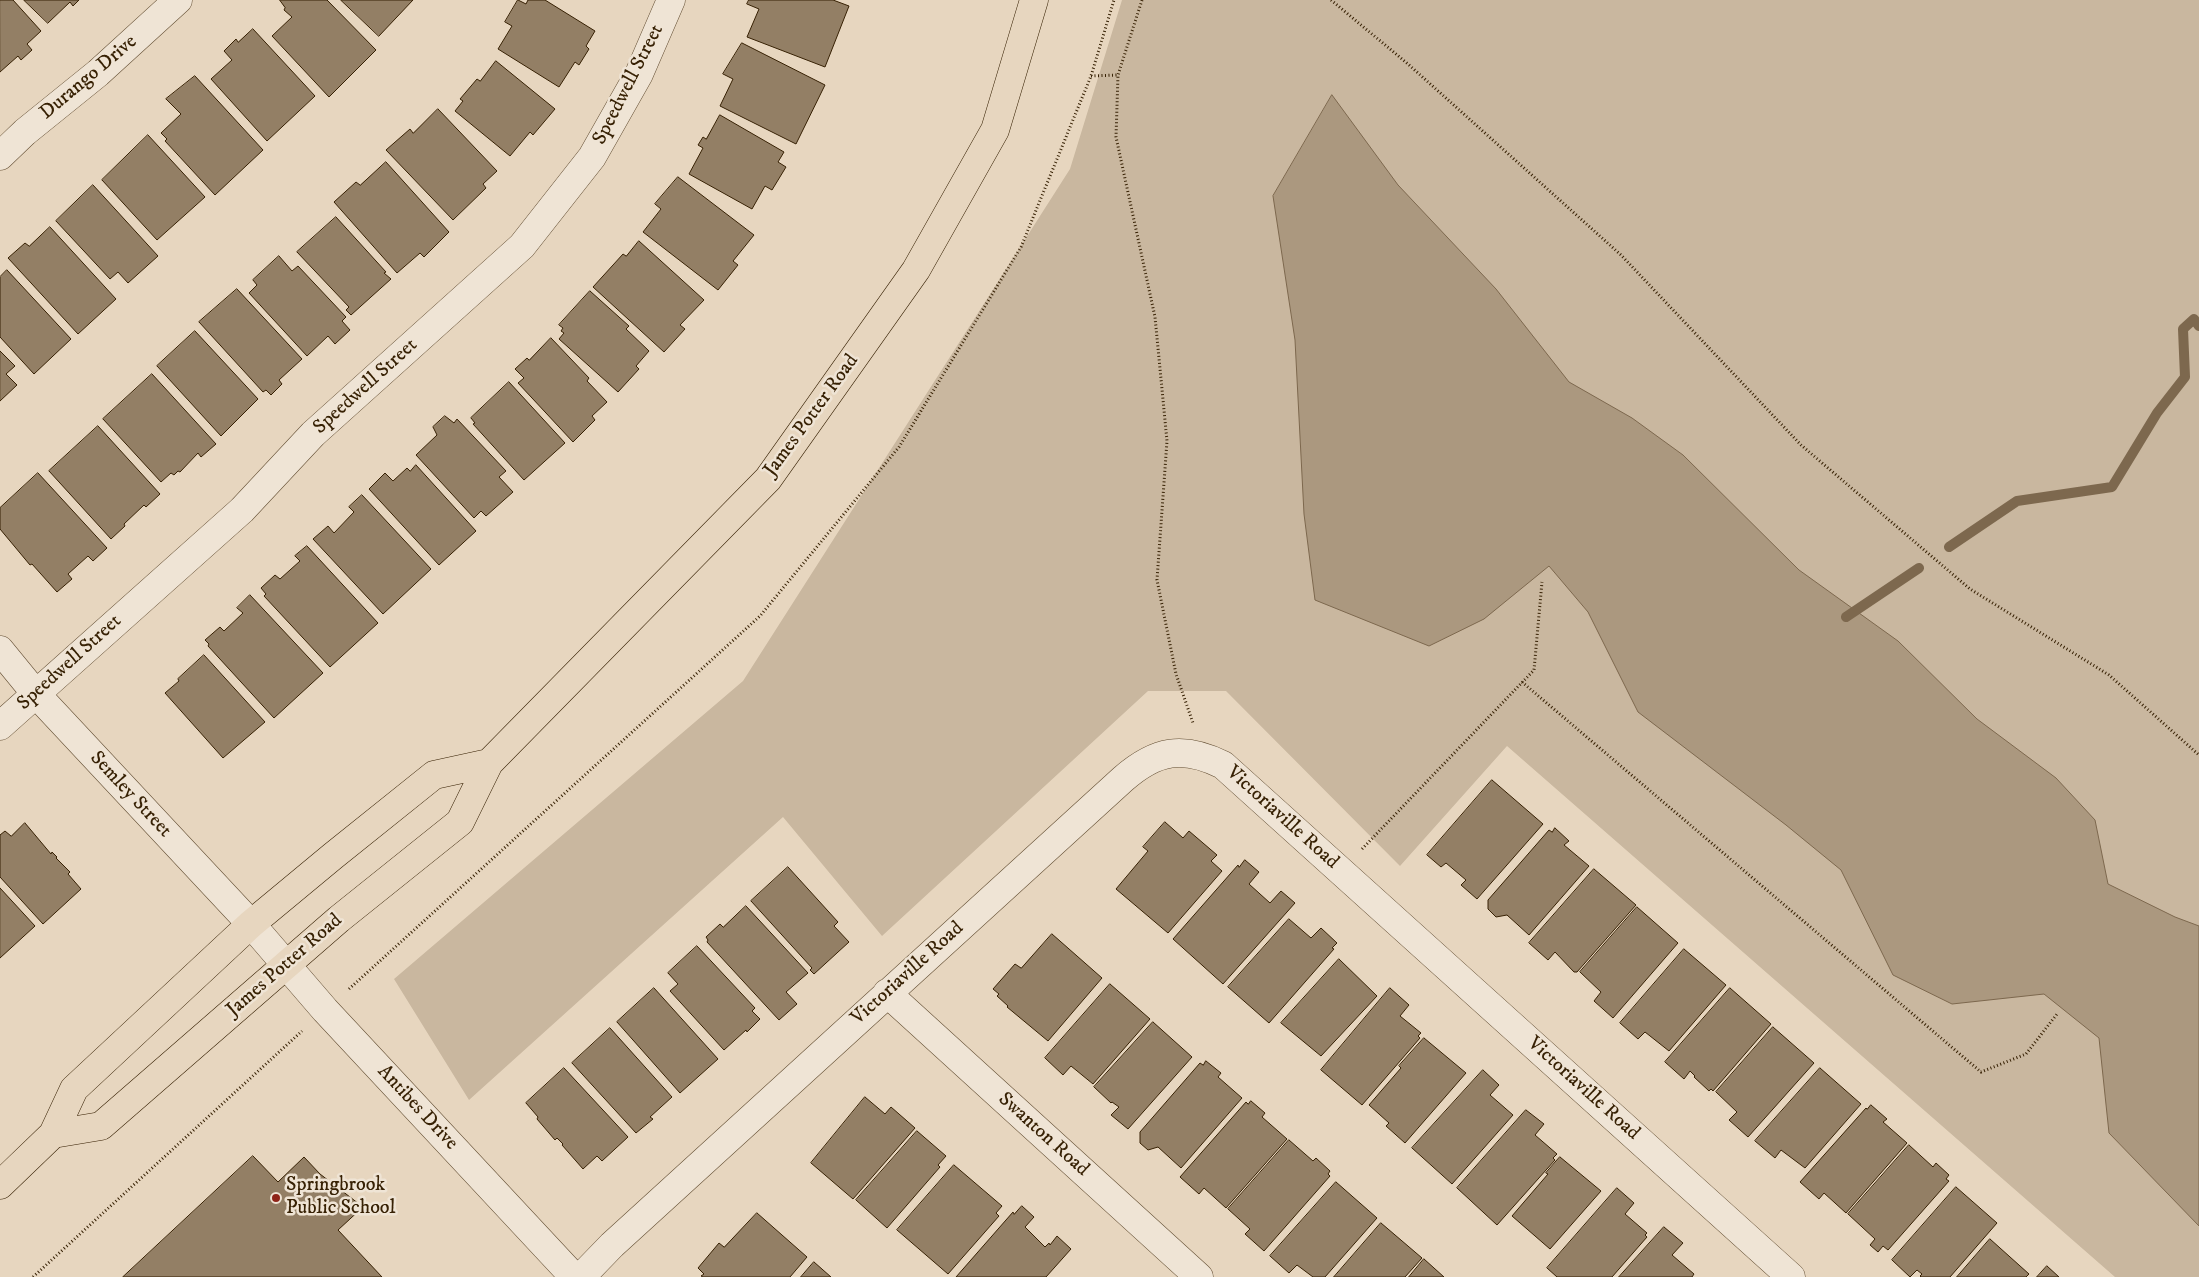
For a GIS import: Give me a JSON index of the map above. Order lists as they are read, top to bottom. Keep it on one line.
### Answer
{"streets":{"main road":["James Potter Road"],"street":["Durango Drive","Speedwell Street","Semley Street","Victoriaville Road","Antibes Drive","Swanton Road"]},"crossings":[["Speedwell Street","Semley Street"],["James Potter Road","Antibes Drive"],["Semley Street","Antibes Drive"],["Victoriaville Road","Swanton Road"]],"places":["Springbrook Public School"]}
